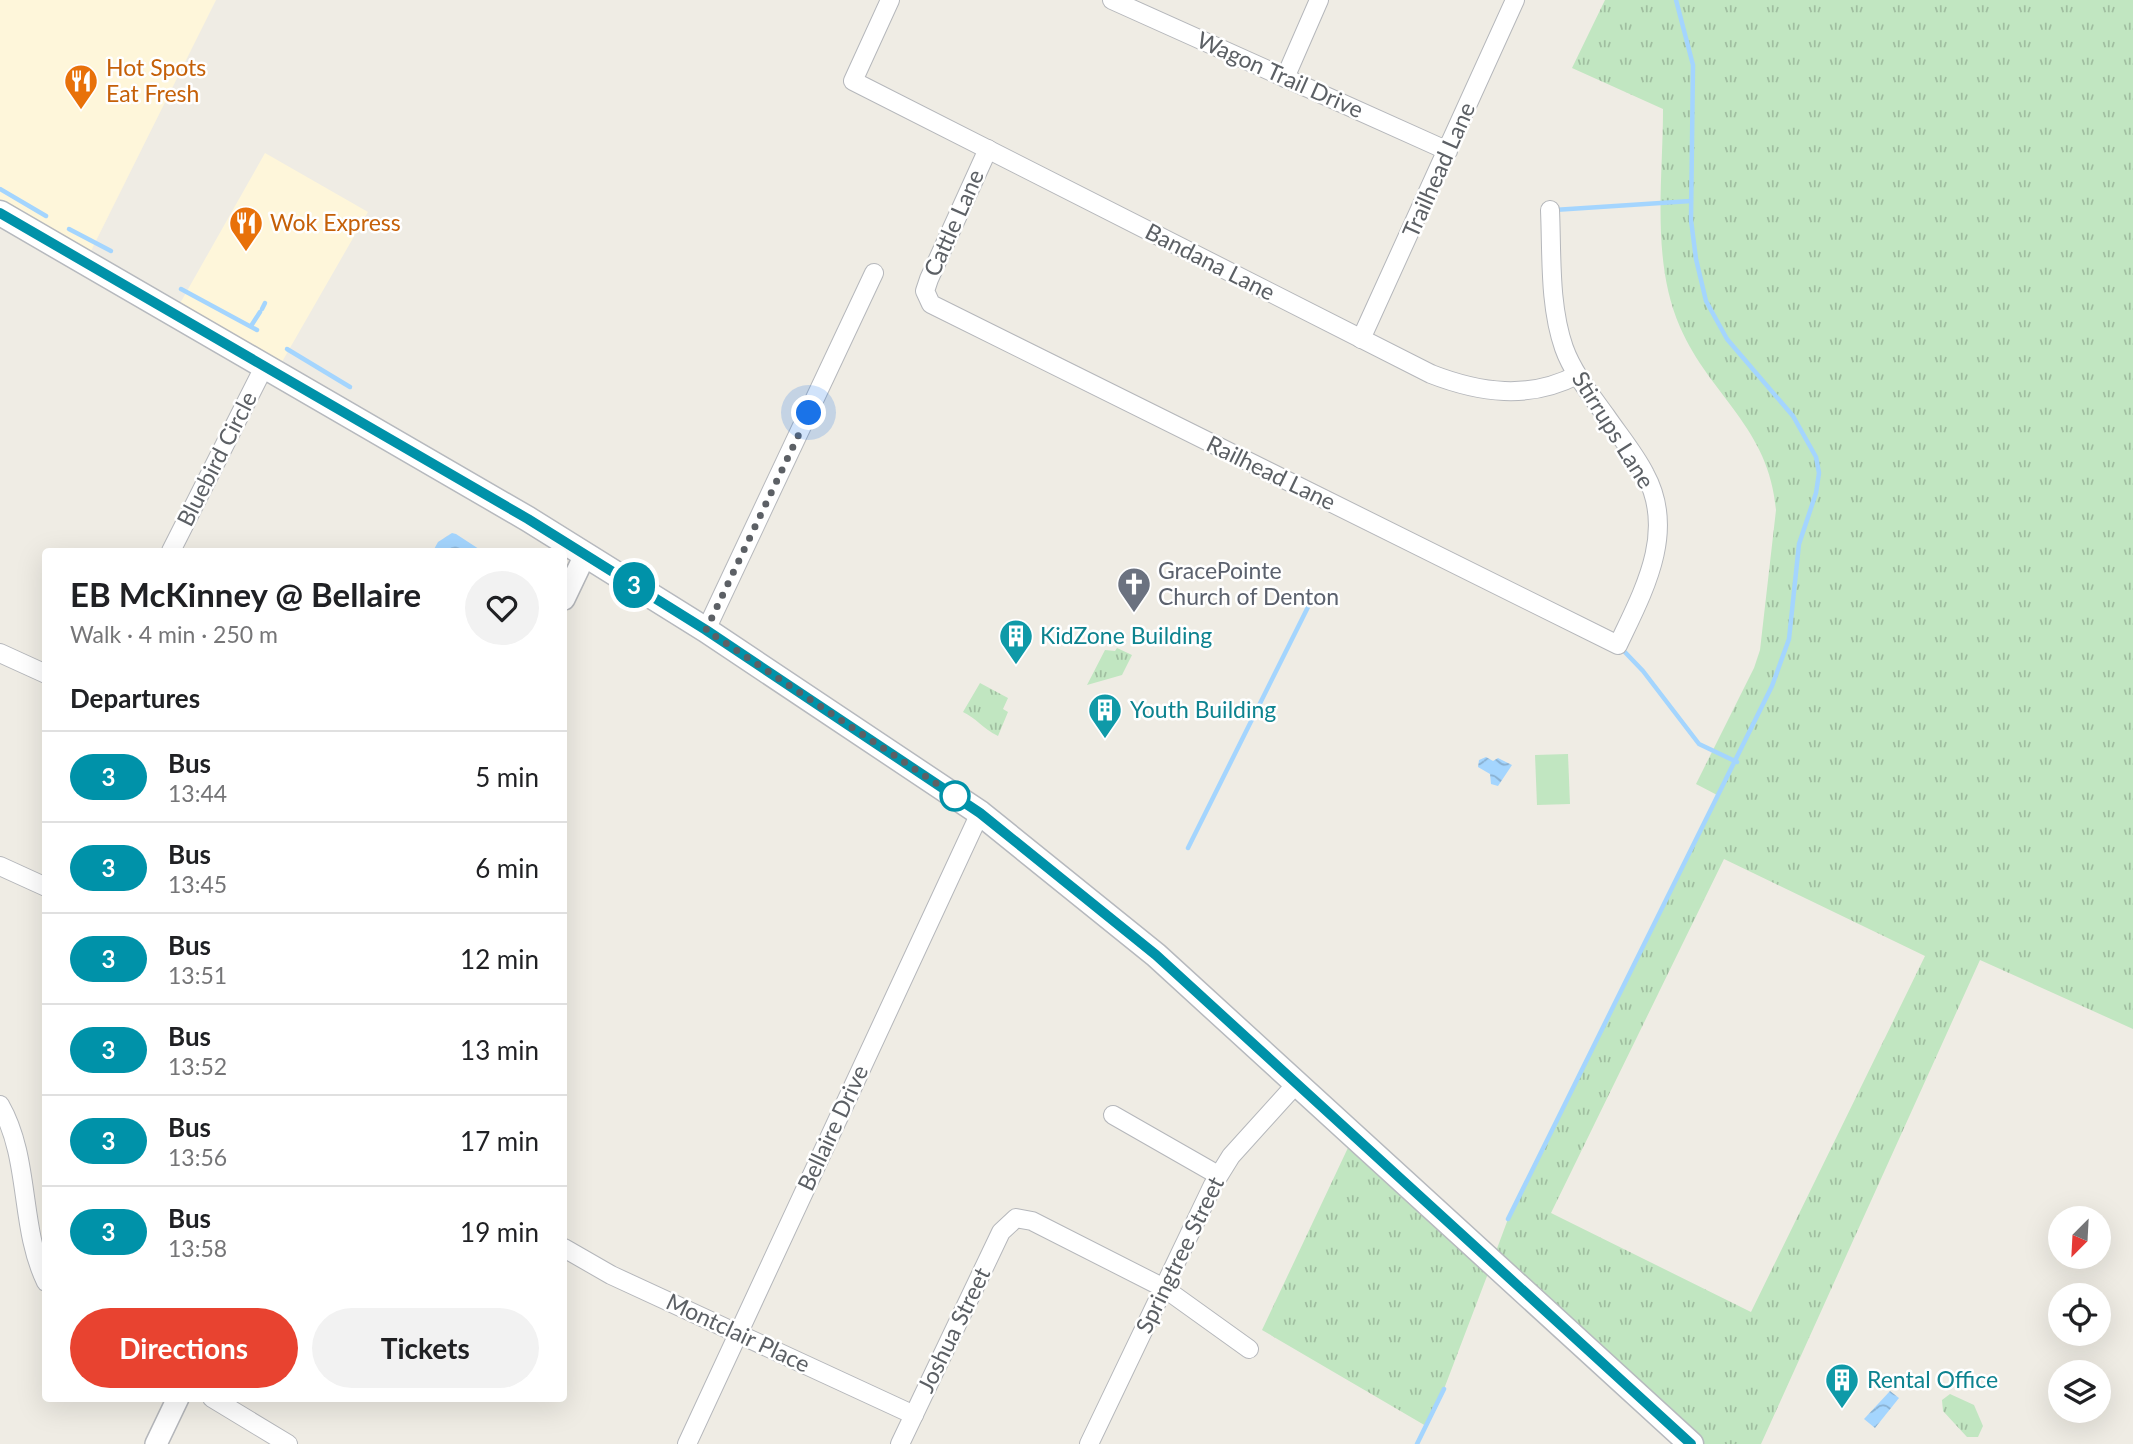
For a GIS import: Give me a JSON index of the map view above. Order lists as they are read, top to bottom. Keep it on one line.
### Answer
{"streets":{"street":["Wagon Trail Drive","Trailhead Lane","Cattle Lane","Bandana Lane","Stirrups Lane","Bluebird Circle","Railhead Lane","Bellaire Drive","Springtree Street","Joshua Street","Montclair Place"]},"crossings":[["Wagon Trail Drive","Trailhead Lane"],["Trailhead Lane","Bandana Lane"],["Cattle Lane","Bandana Lane"],["Cattle Lane","Railhead Lane"],["Bandana Lane","Stirrups Lane"],["Stirrups Lane","Railhead Lane"],["Bellaire Drive","Montclair Place"],["Springtree Street","Joshua Street"],["Joshua Street","Montclair Place"]],"places":{"restaurant":["Hot Spots Eat Fresh","Wok Express"],"church":["GracePointe Church of Denton"],"building":["KidZone Building","Youth Building","Rental Office"]},"lines":["bus line 3"],"north":"bottom left","page":{"on_map":"3","heading":[["EB McKinney @ Bellaire","Walk · 4 min · 250 m"],"Departures"],"list":[{"mark":"3","name":"Bus","note":"13:44","value":"5 min"},{"mark":"3","name":"Bus","note":"13:45","value":"6 min"},{"mark":"3","name":"Bus","note":"13:51","value":"12 min"},{"mark":"3","name":"Bus","note":"13:52","value":"13 min"},{"mark":"3","name":"Bus","note":"13:56","value":"17 min"},{"mark":"3","name":"Bus","note":"13:58","value":"19 min"}],"buttons":["Directions","Tickets"]}}
